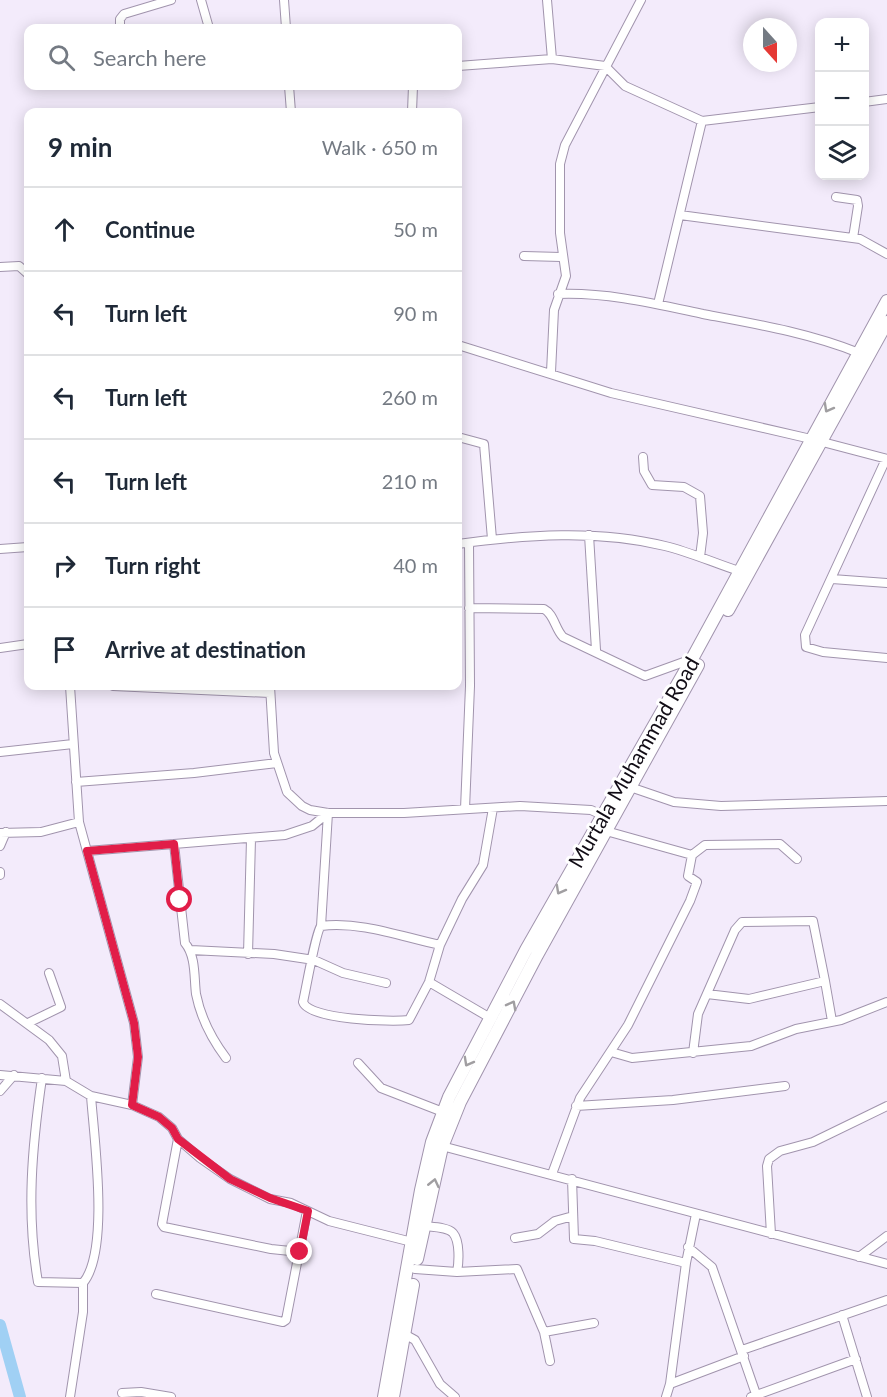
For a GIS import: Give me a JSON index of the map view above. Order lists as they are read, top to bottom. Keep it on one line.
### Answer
{"streets":{"highway":["Murtala Muhammad Road"]},"north":"bottom","page":{"map_buttons":["+","−"],"search":"Search here","heading":["9 min","Walk · 650 m"],"list":[["Continue","50 m"],["Turn left","90 m"],["Turn left","260 m"],["Turn left","210 m"],["Turn right","40 m"],"Arrive at destination"]}}
